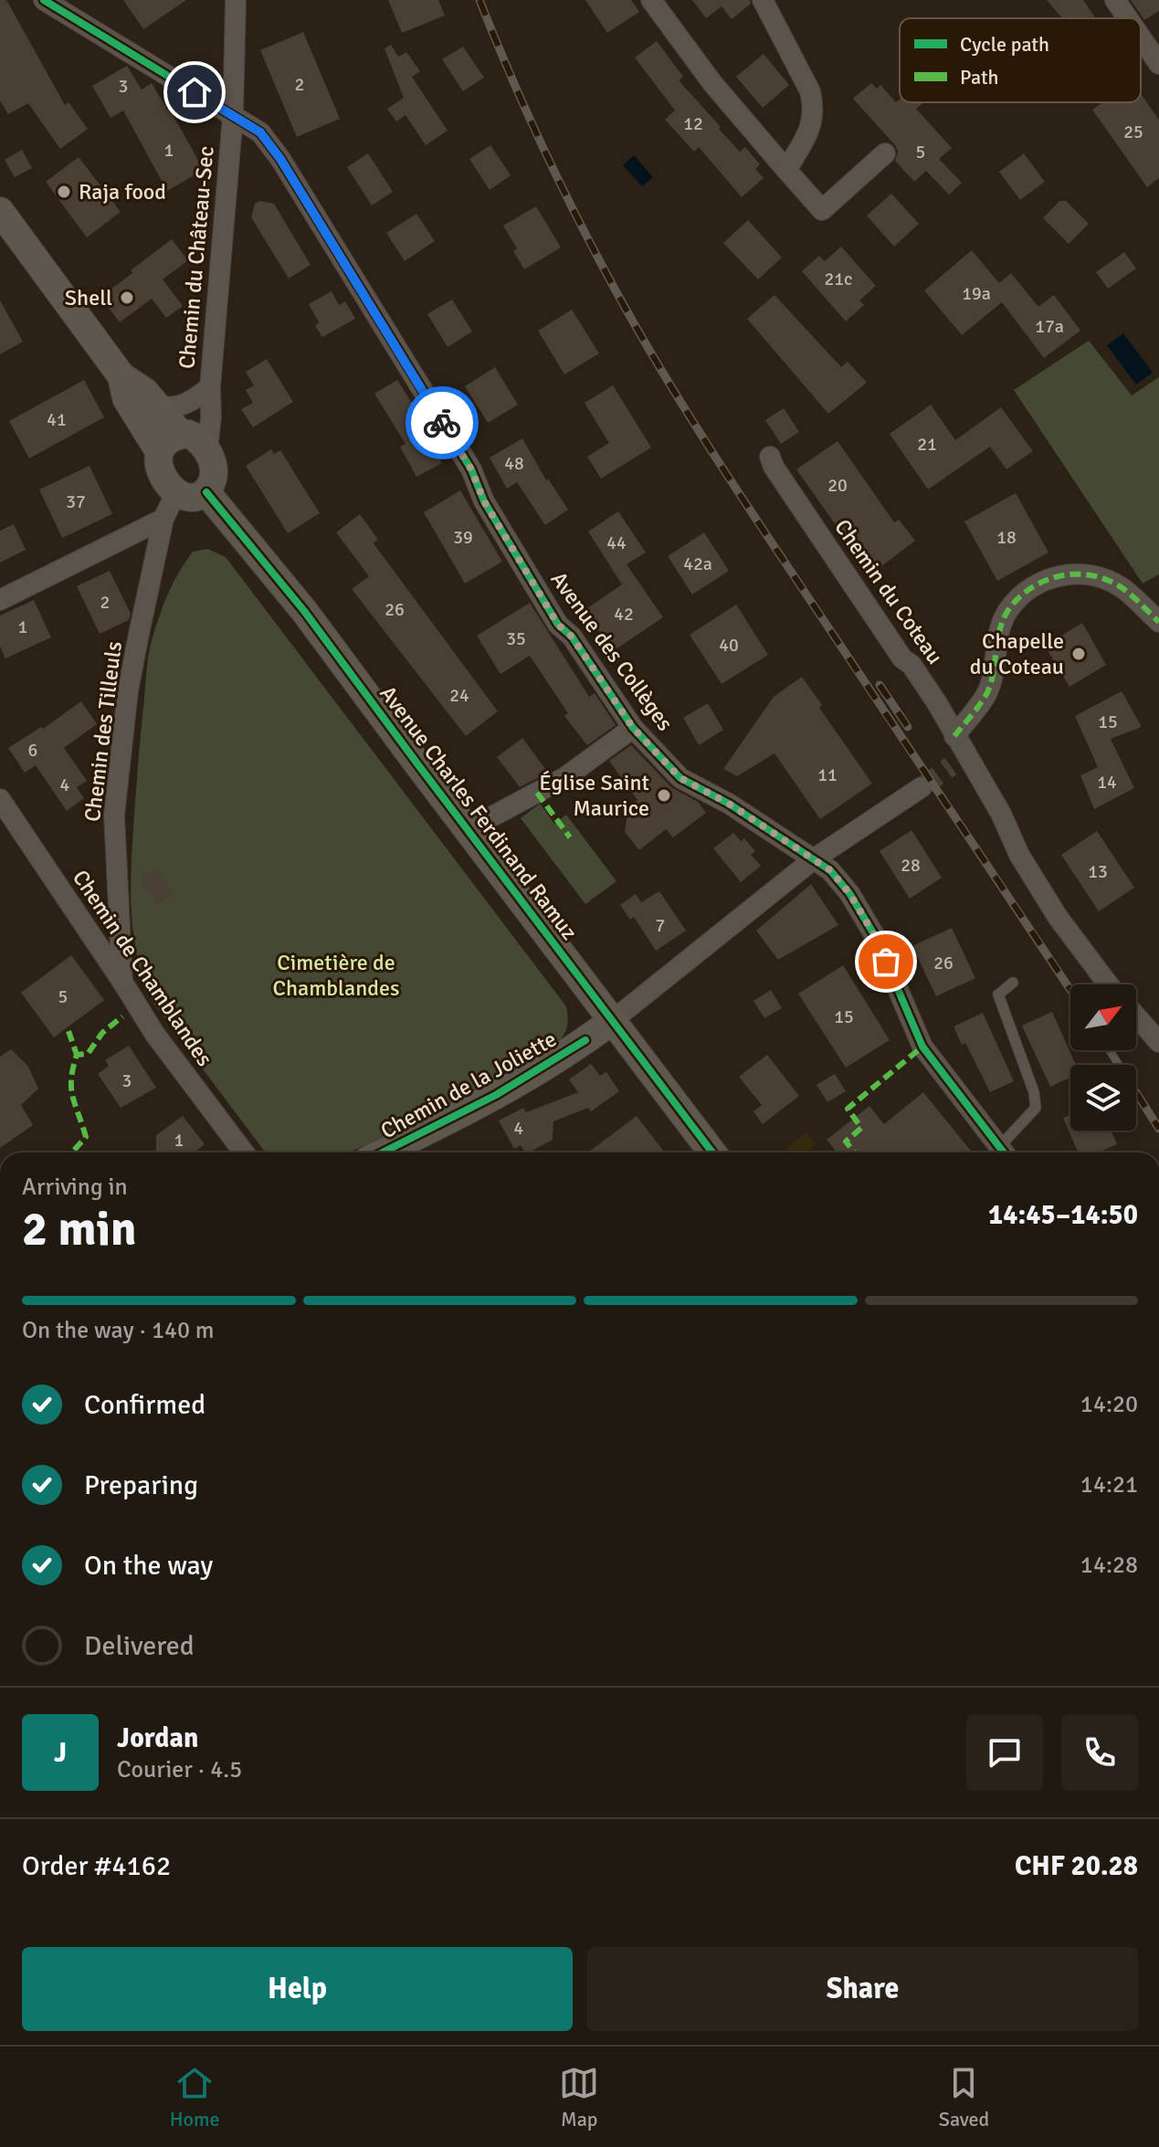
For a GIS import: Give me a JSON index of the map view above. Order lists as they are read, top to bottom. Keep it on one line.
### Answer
{"streets":{"street":["Chemin du Château-Sec","Chemin du Coteau","Avenue des Collèges","Chemin des Tilleuls","Avenue Charles Ferdinand Ramuz","Chemin de Chamblandes","Chemin de la Joliette"]},"crossings":[["Chemin du Château-Sec","Avenue des Collèges"],["Chemin du Château-Sec","Chemin des Tilleuls"],["Chemin du Château-Sec","Avenue Charles Ferdinand Ramuz"],["Avenue des Collèges","Chemin de la Joliette"],["Chemin des Tilleuls","Avenue Charles Ferdinand Ramuz"],["Chemin des Tilleuls","Chemin de Chamblandes"],["Avenue Charles Ferdinand Ramuz","Chemin de la Joliette"]],"parks":["Cimetière de Chamblandes"],"places":["Raja food","Shell","Chapelle du Coteau","Église Saint Maurice"],"house_numbers":["2","3","12","25","1","5","21c","19a","17a","41","21","48","20","37","39","18","44","42a","2","26","42","1","35","40","24","15","6","11","14","4","28","13","7","26","5","15","3","4","1"],"legend":["Cycle path","Path"],"north":"top right","page":{"heading":["2 min","Arriving in","14:45–14:50"],"panel":["Jordan","Courier · 4.5","Order #4162","CHF 20.28"],"bar":"On the way · 140 m","list":[["Confirmed","14:20"],["Preparing","14:21"],["On the way","14:28"],"Delivered"],"round":"J","buttons":["Help","Share"],"tabs":["Home","Map","Saved"]}}
